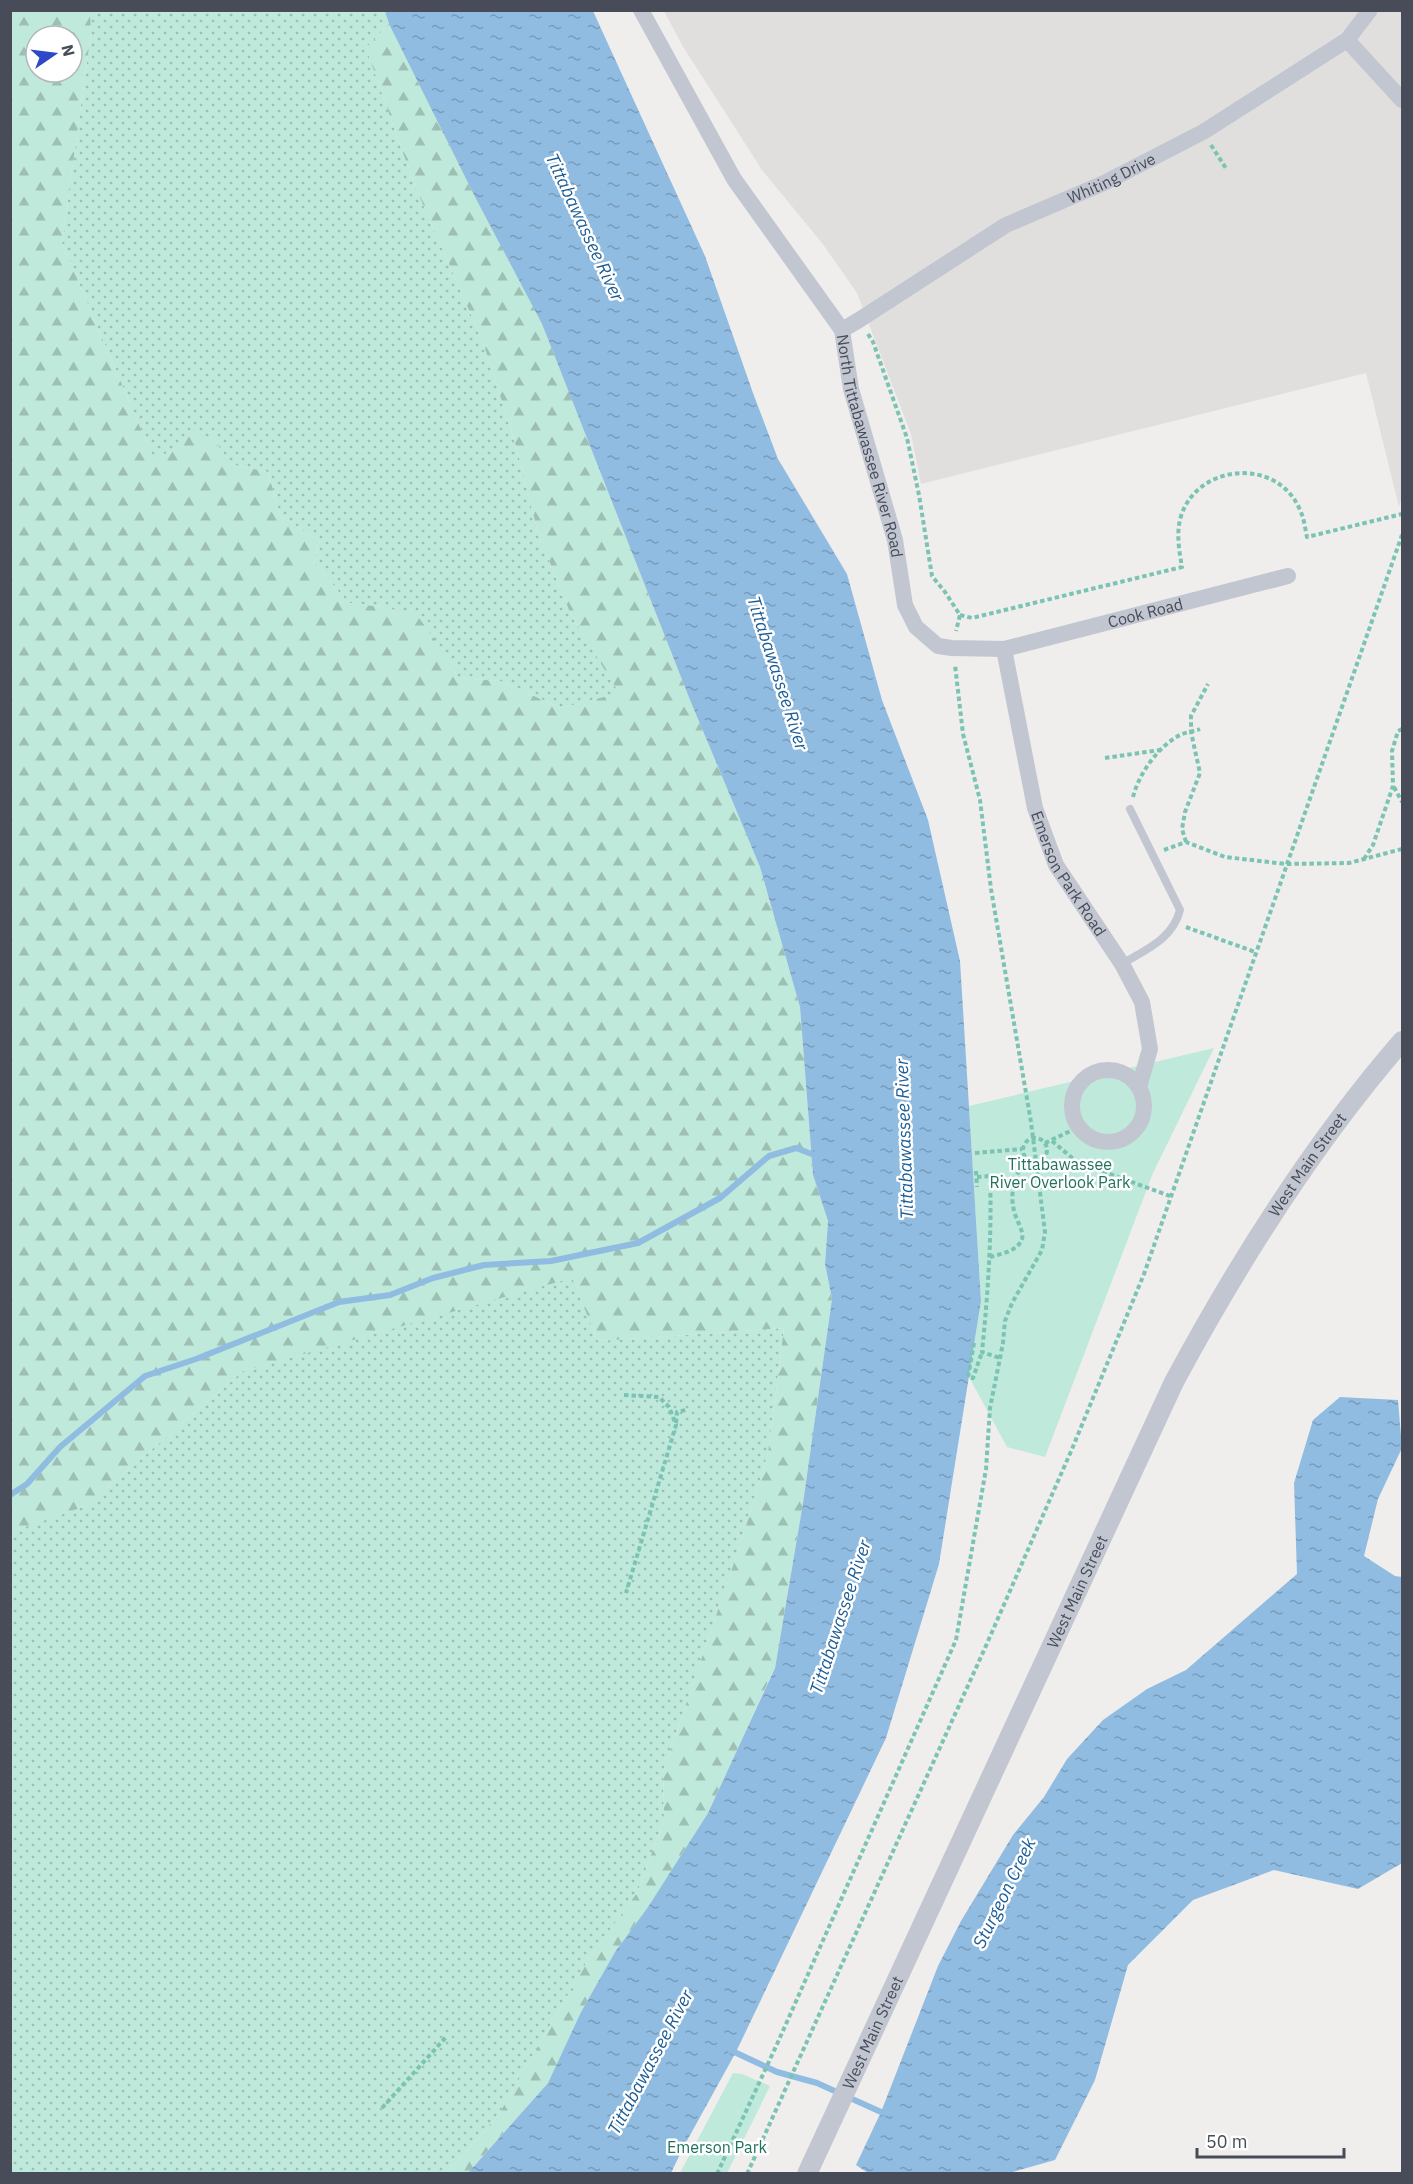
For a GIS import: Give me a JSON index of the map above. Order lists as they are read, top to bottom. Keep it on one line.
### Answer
{"streets":{"street":["Whiting Drive","North Tittabawassee River Road","Cook Road","Emerson Park Road","West Main Street"]},"crossings":[["Whiting Drive","North Tittabawassee River Road"],["North Tittabawassee River Road","Cook Road"],["North Tittabawassee River Road","Emerson Park Road"],["Cook Road","Emerson Park Road"]],"water":["Tittabawassee River","Sturgeon Creek"],"parks":["Tittabawassee River Overlook Park","Emerson Park"],"scale_bar":"50 m","north":"right"}
